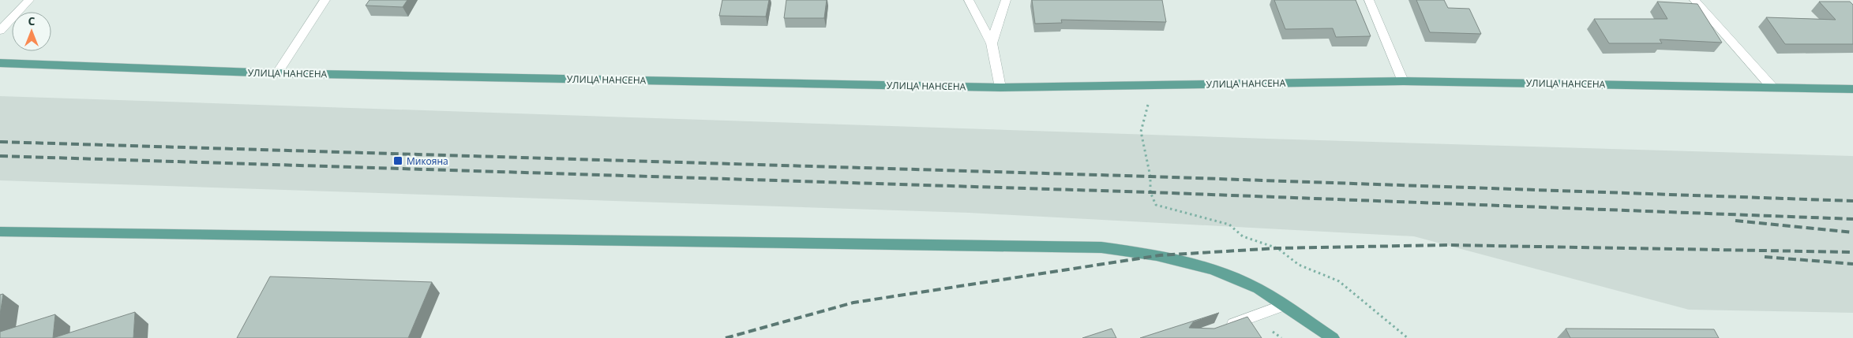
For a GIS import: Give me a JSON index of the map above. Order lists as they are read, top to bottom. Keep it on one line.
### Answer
{"streets":{"main road":["УЛИЦА НАНСЕНА"]},"places":{"transit":["Микояна"]},"north":"top"}
